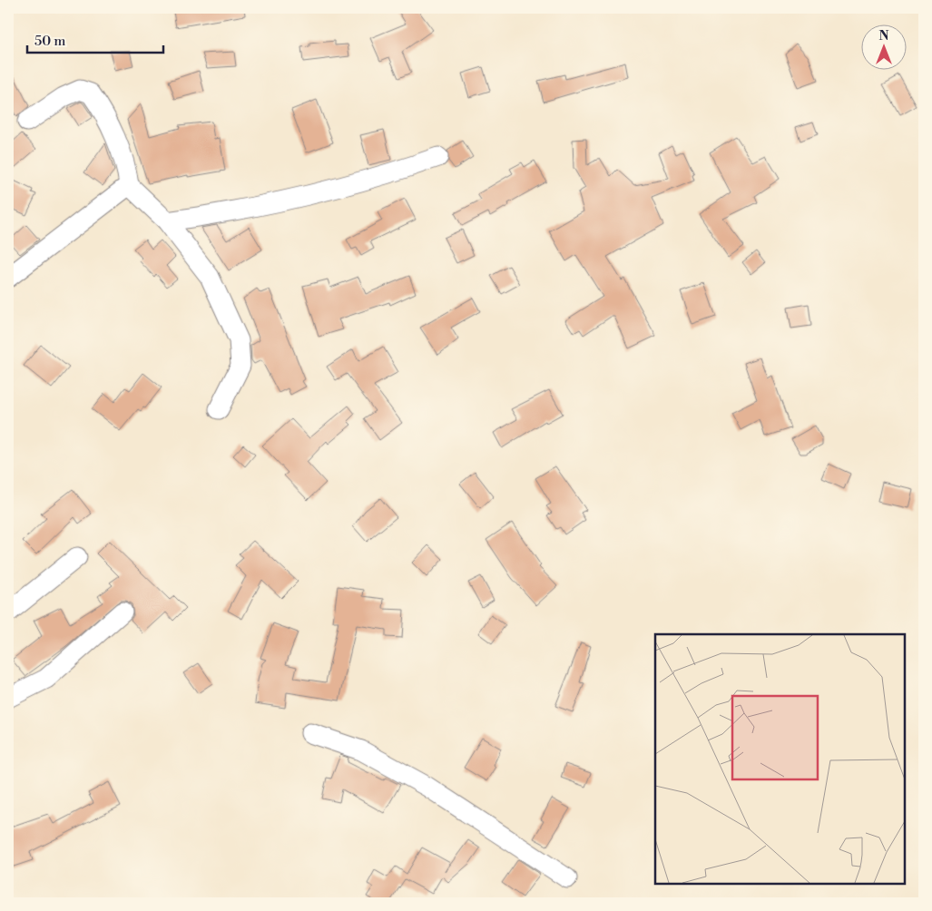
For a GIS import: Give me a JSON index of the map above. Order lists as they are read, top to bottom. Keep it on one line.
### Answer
{"scale_bar":"50 m","north":"top"}
